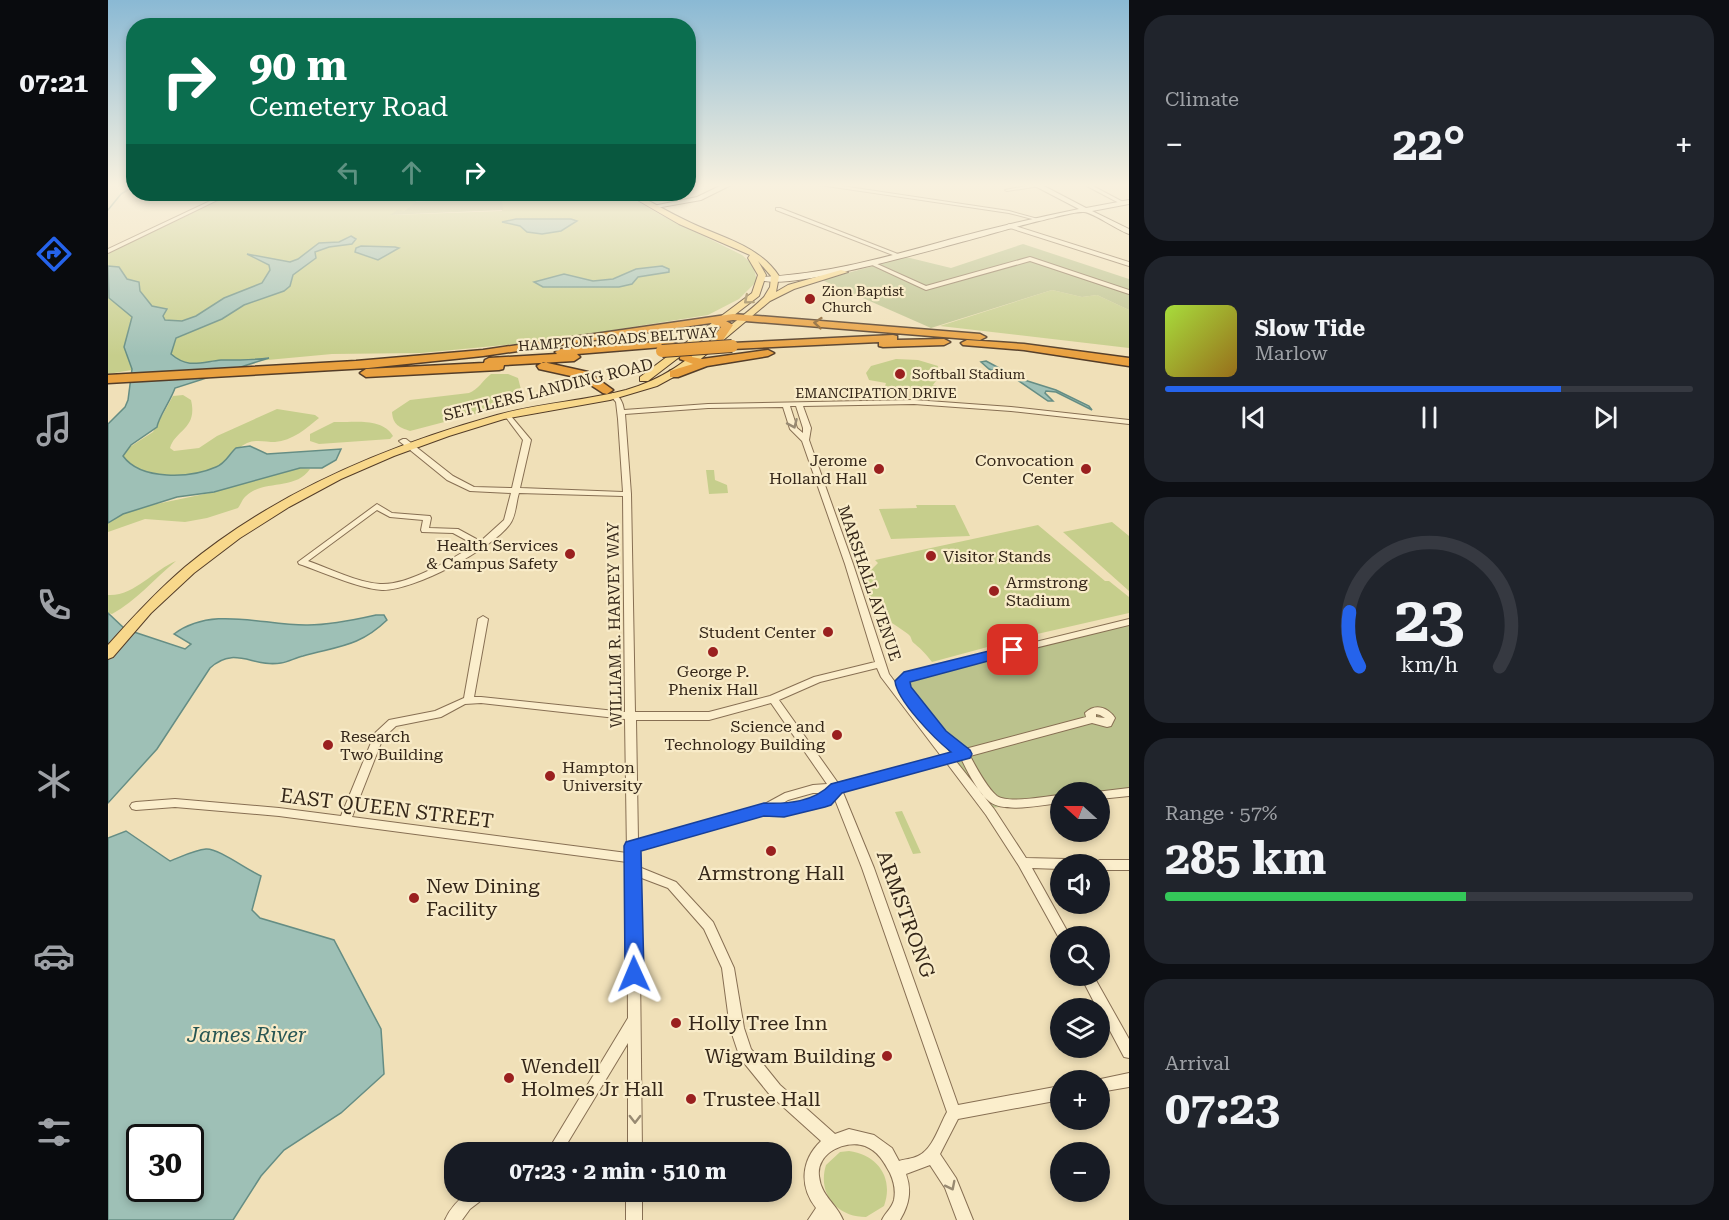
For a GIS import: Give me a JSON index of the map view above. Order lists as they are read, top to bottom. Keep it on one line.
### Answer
{"streets":{"highway":["HAMPTON ROADS BELTWAY"],"main road":["SETTLERS LANDING ROAD"],"street":["EMANCIPATION DRIVE","MARSHALL AVENUE","WILLIAM R. HARVEY WAY","EAST QUEEN STREET","ARMSTRONG"]},"crossings":[["SETTLERS LANDING ROAD","WILLIAM R. HARVEY WAY"],["EMANCIPATION DRIVE","MARSHALL AVENUE"],["EMANCIPATION DRIVE","WILLIAM R. HARVEY WAY"],["WILLIAM R. HARVEY WAY","EAST QUEEN STREET"]],"water":["James River"],"places":["Zion Baptist Church","Softball Stadium","Jerome Holland Hall","Convocation Center","Health Services & Campus Safety","Visitor Stands","Armstrong Stadium","Student Center","George P. Phenix Hall","Science and Technology Building","Research Two Building","Hampton University","Armstrong Hall","New Dining Facility","Holly Tree Inn","Wigwam Building","Wendell Holmes Jr Hall","Trustee Hall"],"north":"left","page":{"tabs":"07:21","tile":["Climate",["Range · 57%","285 km"],["Arrival","07:23"]],"turn":["90 m","Cemetery Road"],"heat":["−","22°","+"],"song":["Slow Tide","Marlow"],"map_buttons":["+","−"],"limit":"30","trip":"07:23 · 2 min · 510 m","gauge":["23","km/h"]}}
